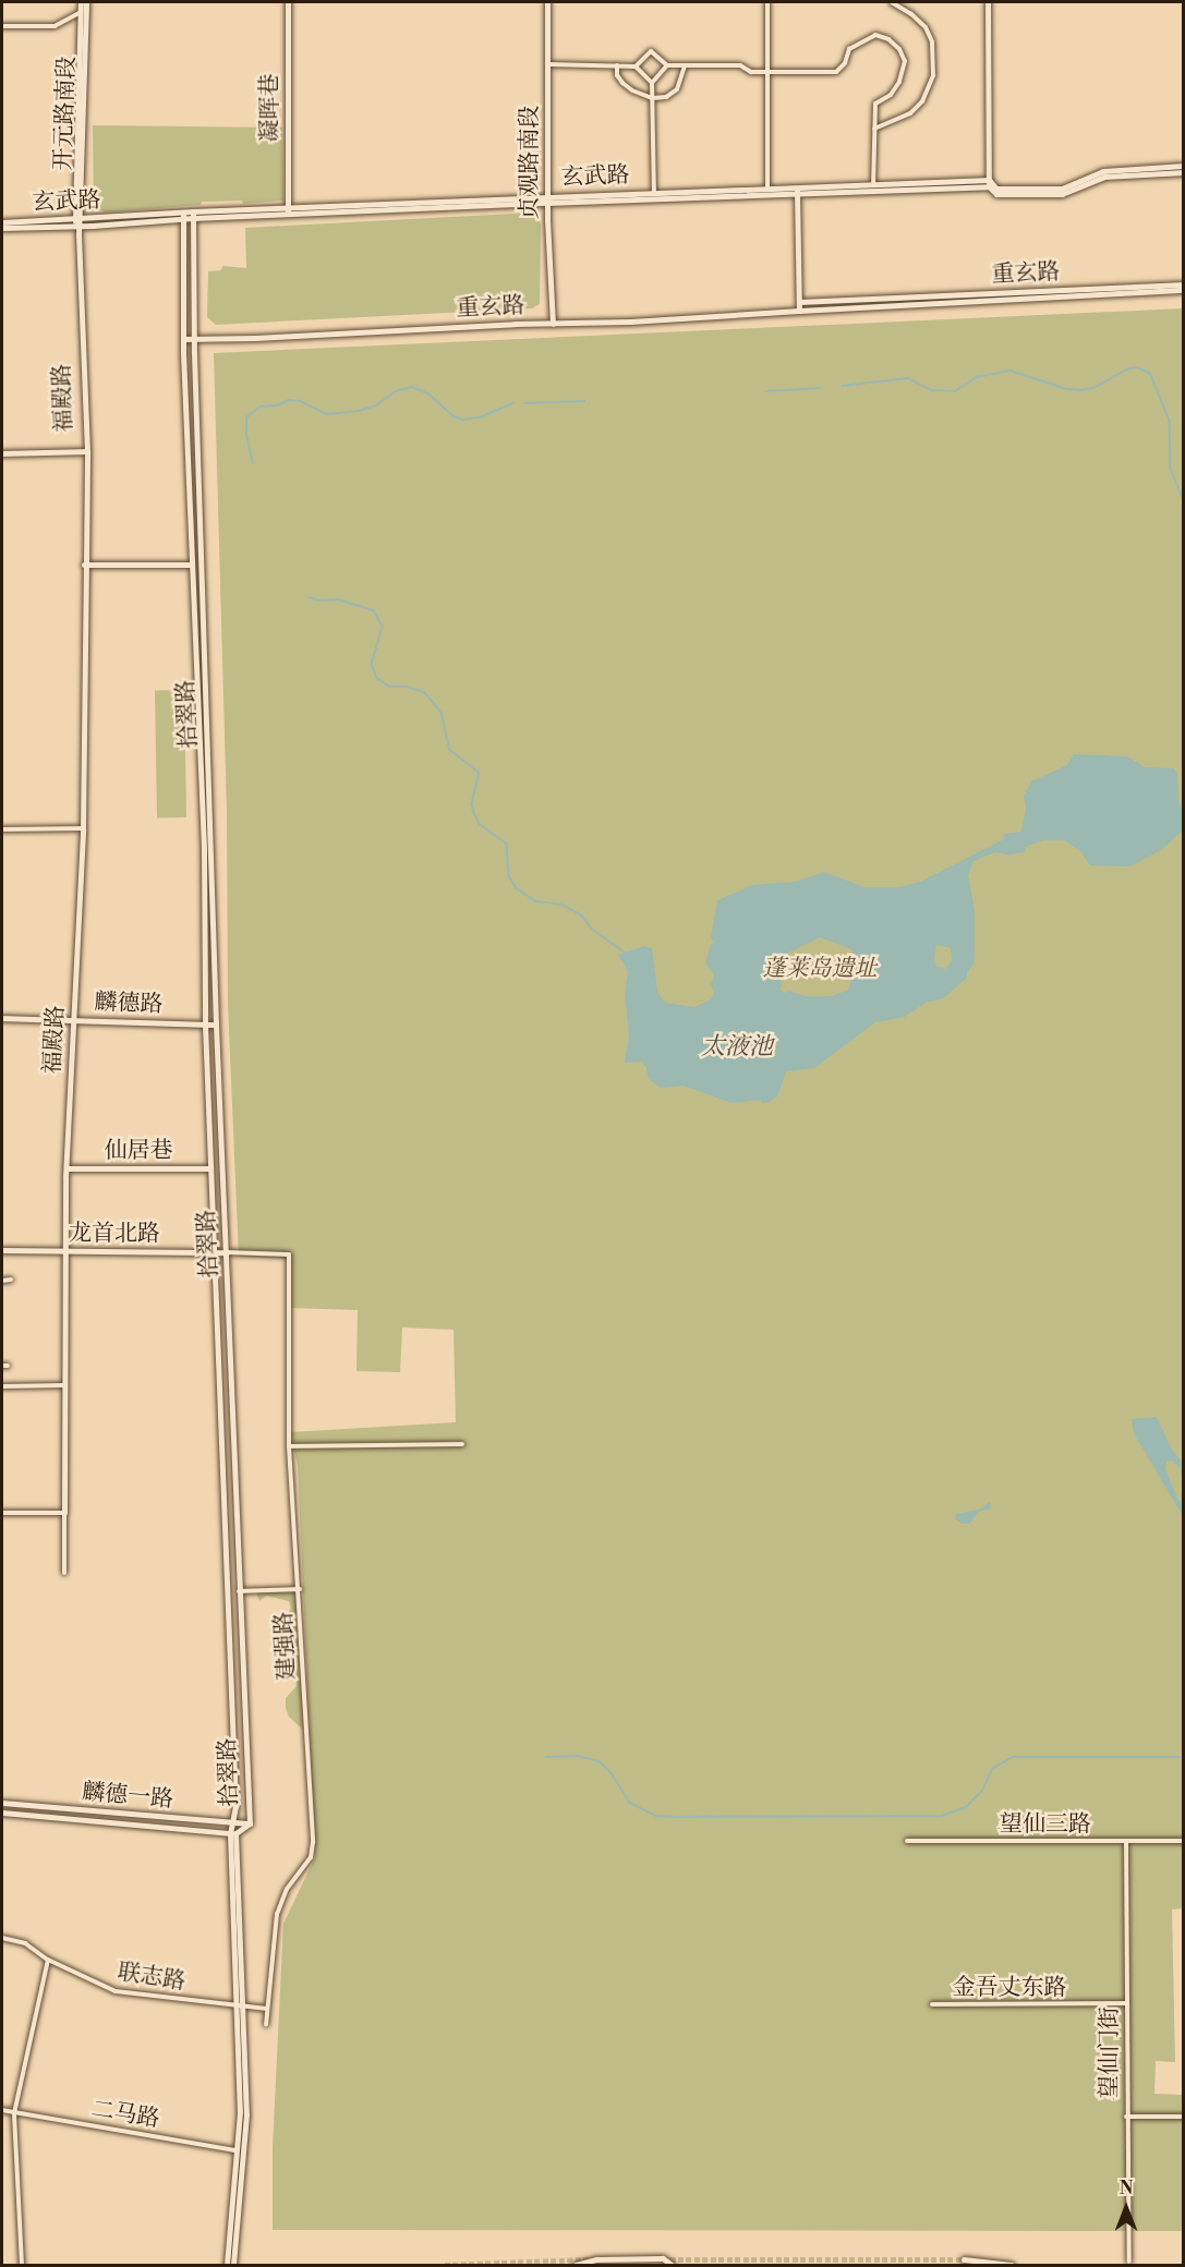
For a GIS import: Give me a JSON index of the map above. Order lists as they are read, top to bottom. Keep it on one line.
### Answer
{"streets":{"street":["凝晖巷","开元路南段","贞观路南段","玄武路","重玄路","福殿路","拾翠路","麟德路","仙居巷","龙首北路","建强路","麟德一路","望仙三路","联志路","金吾丈东路","望仙门街","二马路"]},"crossings":[["凝晖巷","玄武路"],["开元路南段","玄武路"],["开元路南段","福殿路"],["贞观路南段","玄武路"],["贞观路南段","重玄路"],["玄武路","福殿路"],["玄武路","拾翠路"],["重玄路","拾翠路"],["福殿路","麟德路"],["福殿路","仙居巷"],["福殿路","龙首北路"],["拾翠路","麟德路"],["拾翠路","仙居巷"],["拾翠路","龙首北路"],["拾翠路","建强路"],["拾翠路","麟德一路"],["拾翠路","联志路"],["拾翠路","二马路"],["龙首北路","建强路"],["建强路","联志路"],["望仙三路","望仙门街"],["金吾丈东路","望仙门街"]],"water":["太液池"],"parks":["蓬莱岛遗址"],"north":"top"}
